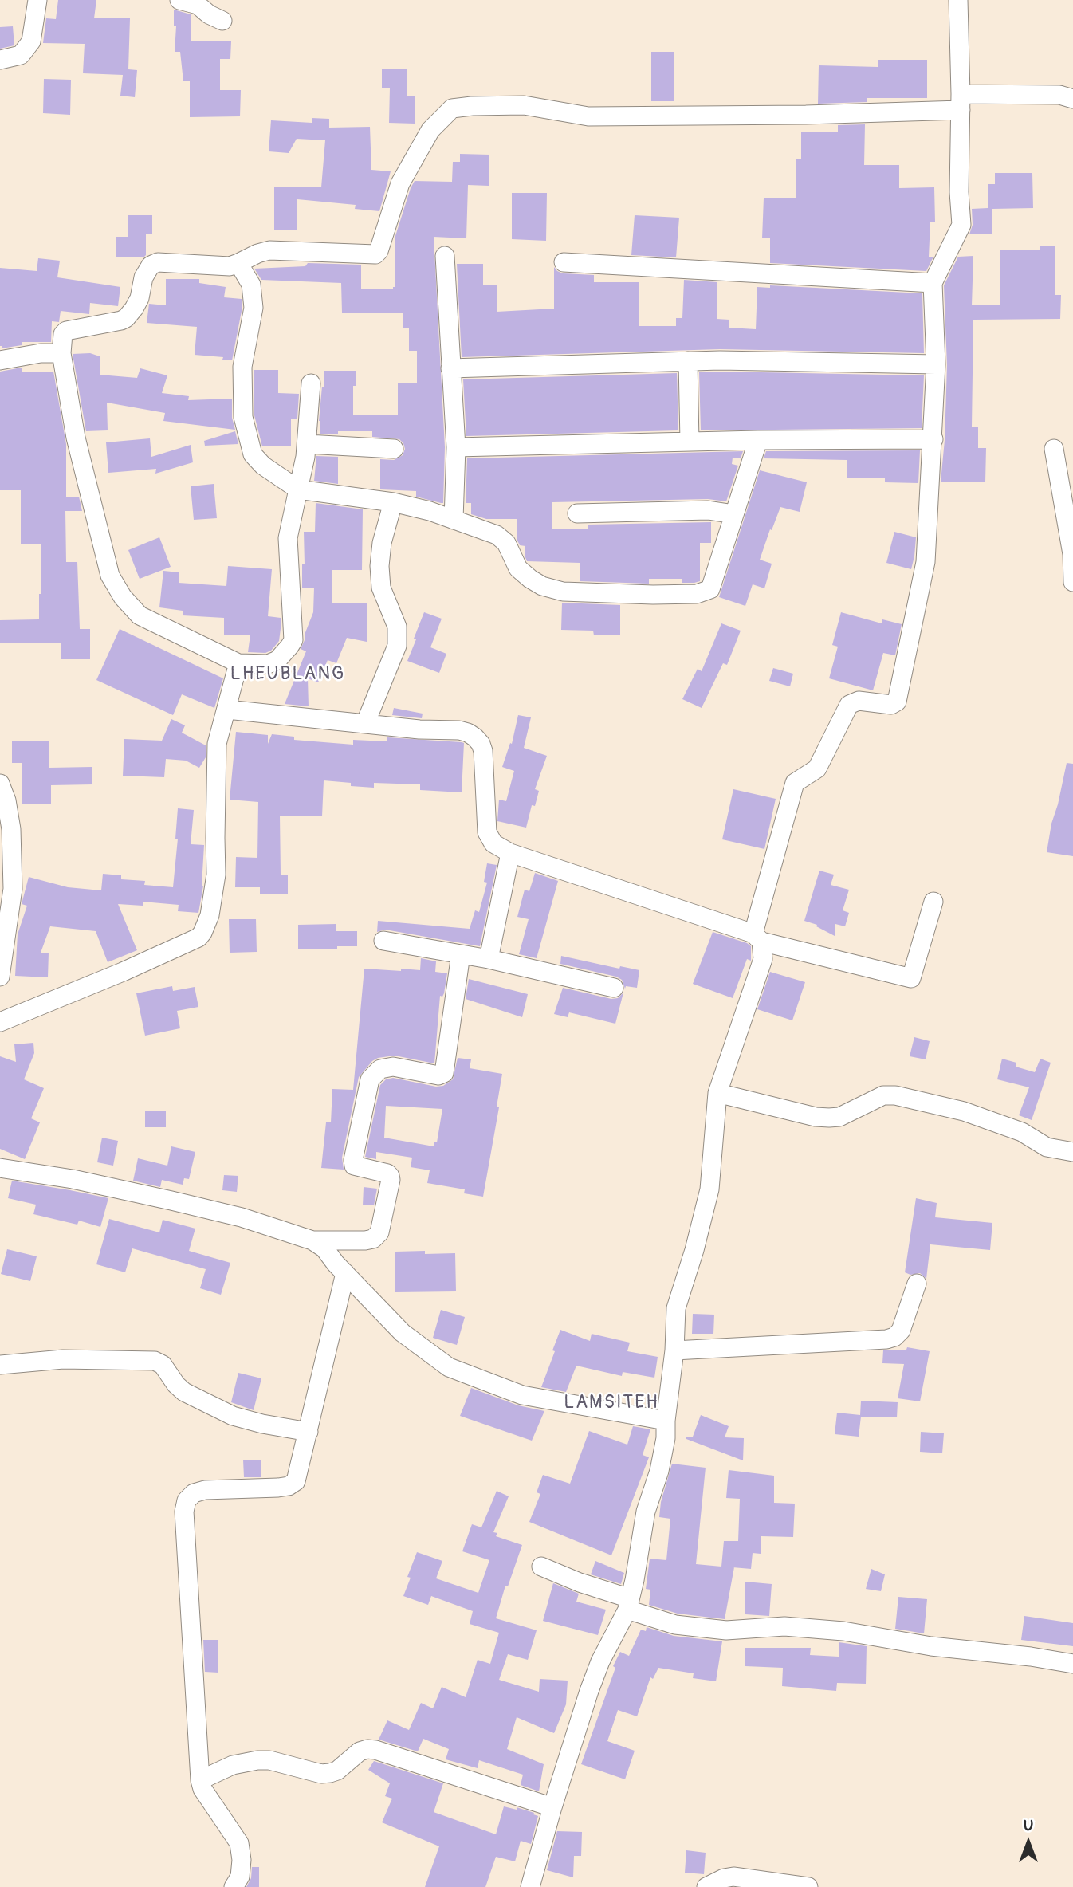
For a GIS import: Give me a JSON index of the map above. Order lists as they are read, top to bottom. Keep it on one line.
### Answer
{"districts":["LHEUBLANG","LAMSITEH"],"north":"top"}
